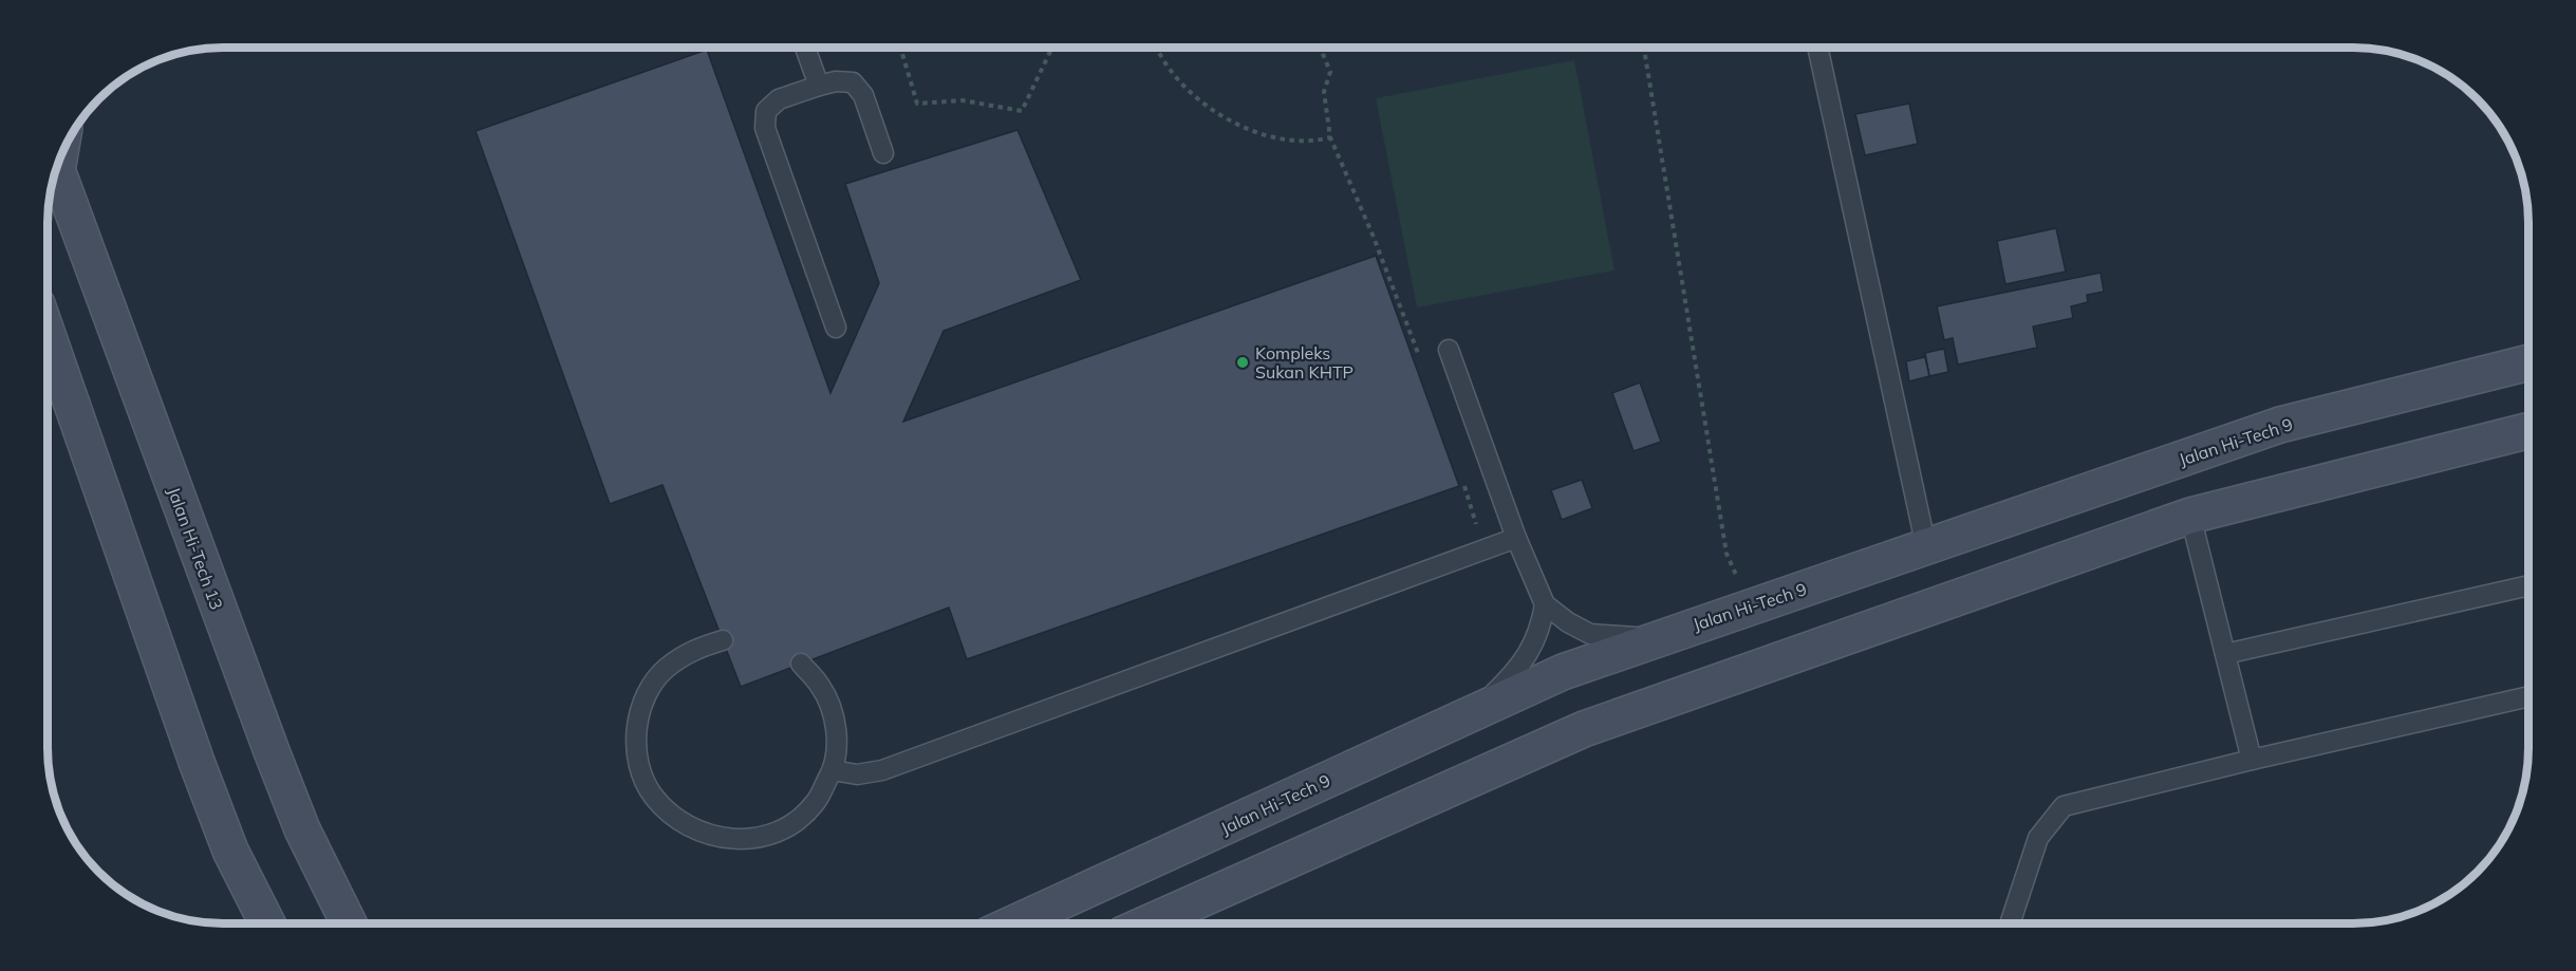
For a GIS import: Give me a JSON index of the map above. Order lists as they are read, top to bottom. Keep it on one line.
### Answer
{"streets":{"main road":["Jalan Hi-Tech 9","Jalan Hi-Tech 13"]},"places":["Kompleks Sukan KHTP"]}
